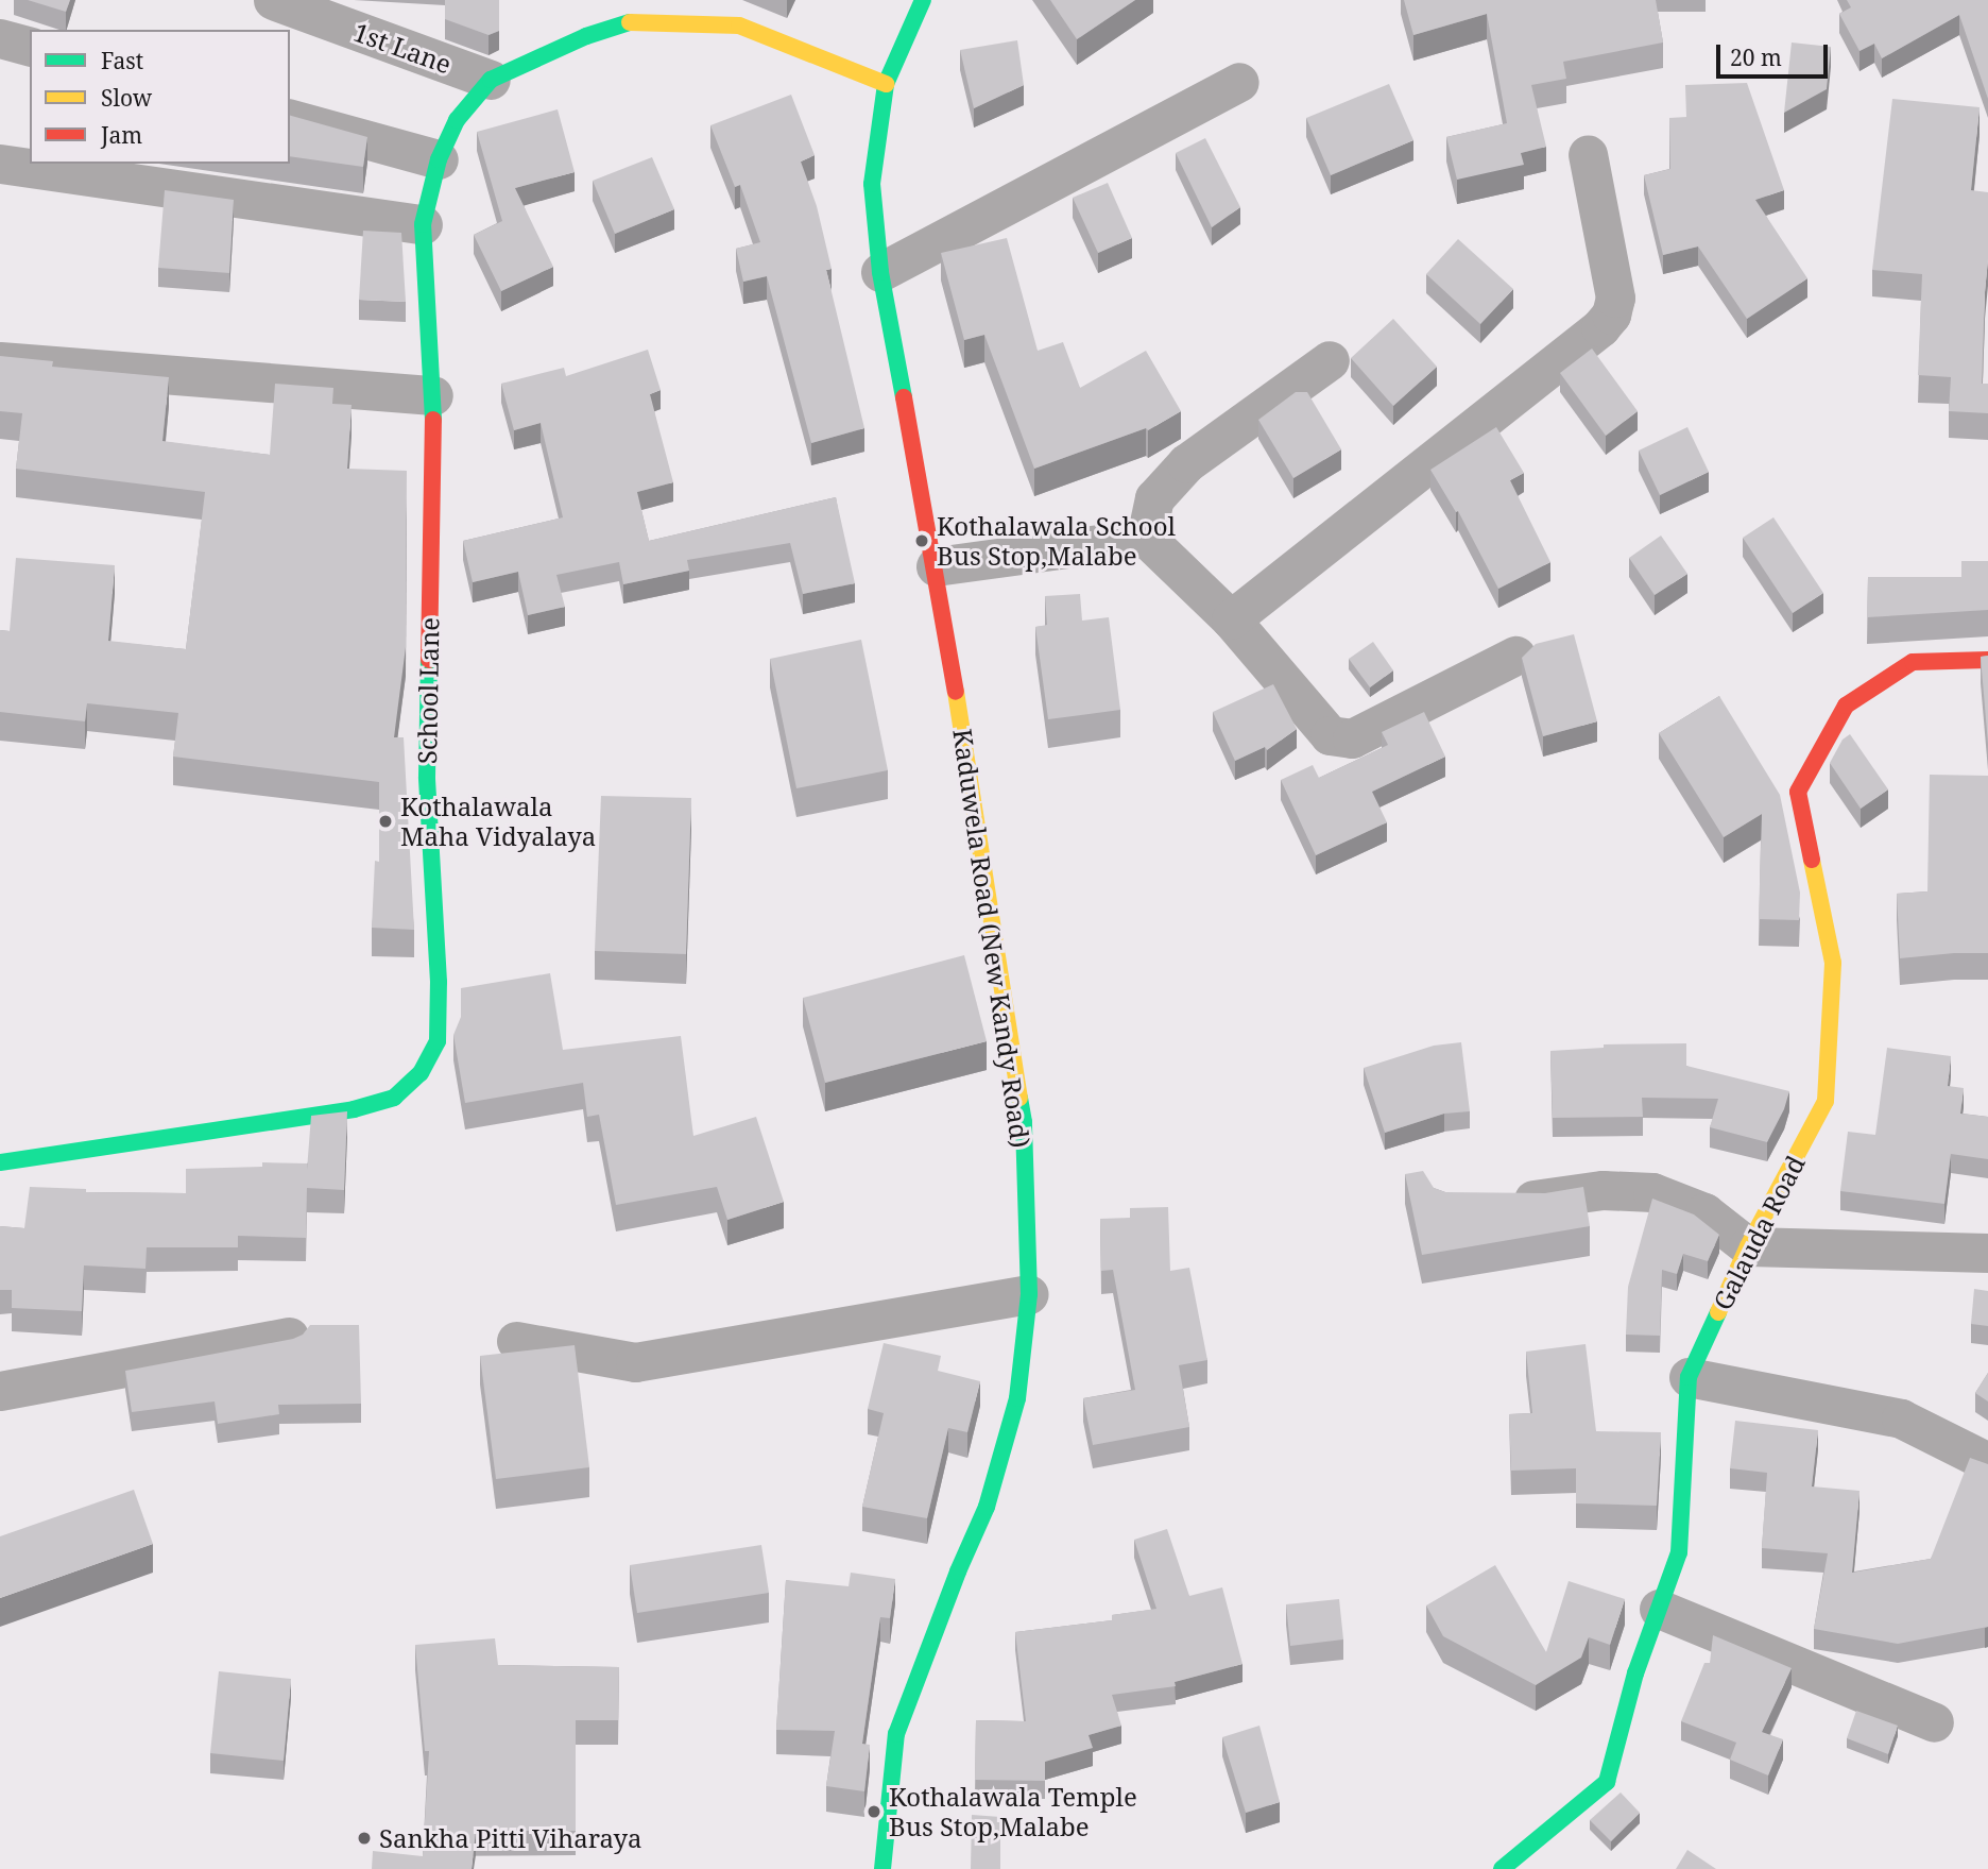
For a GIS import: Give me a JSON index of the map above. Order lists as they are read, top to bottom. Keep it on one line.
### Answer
{"streets":{"street":["1st Lane","School Lane","Kaduwela Road (New Kandy Road)","Galauda Road"]},"crossings":[["1st Lane","School Lane"],["School Lane","Kaduwela Road (New Kandy Road)"]],"places":["Kothalawala School Bus Stop,Malabe","Kothalawala Maha Vidyalaya","Kothalawala Temple Bus Stop,Malabe","Sankha Pitti Viharaya"],"legend":["Fast","Slow","Jam"],"scale_bar":"20 m"}
